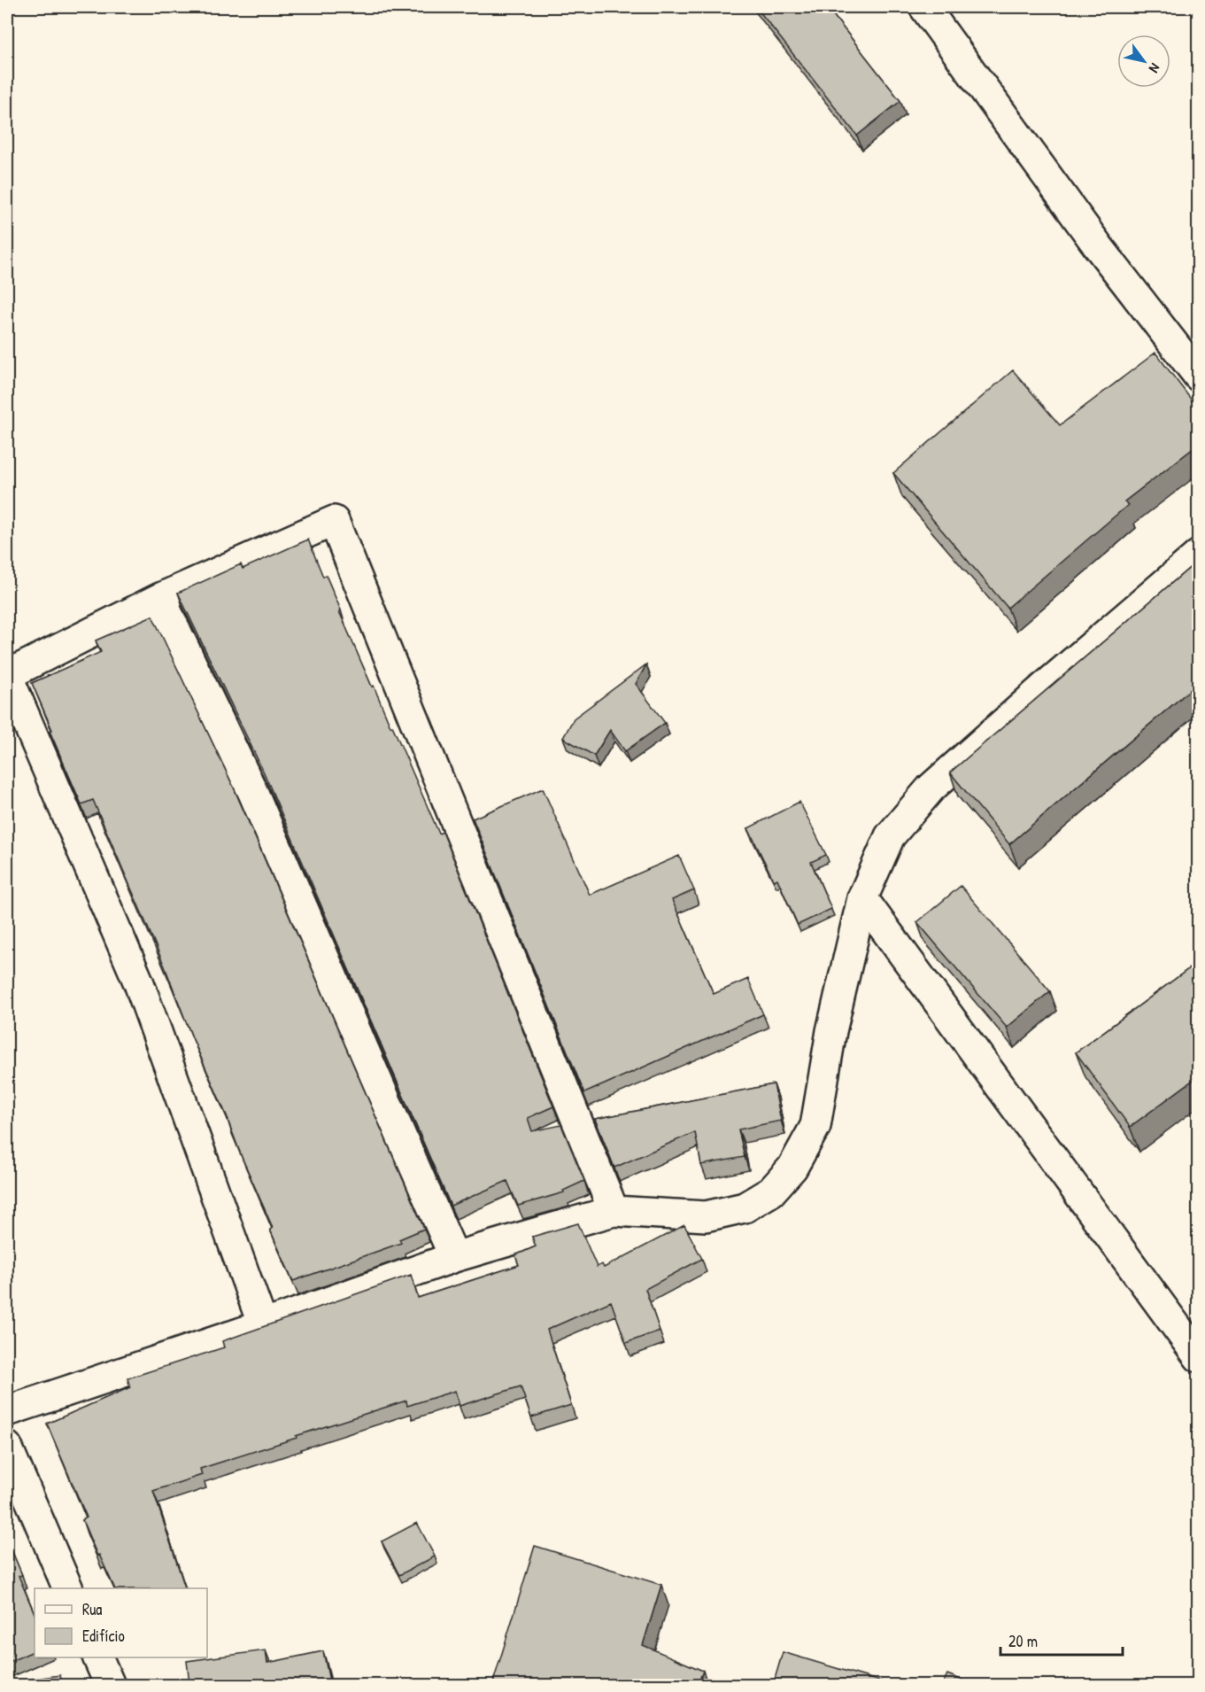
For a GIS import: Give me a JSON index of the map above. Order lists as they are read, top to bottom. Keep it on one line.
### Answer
{"legend":["Rua","Edifício"],"scale_bar":"20 m","north":"bottom right"}
